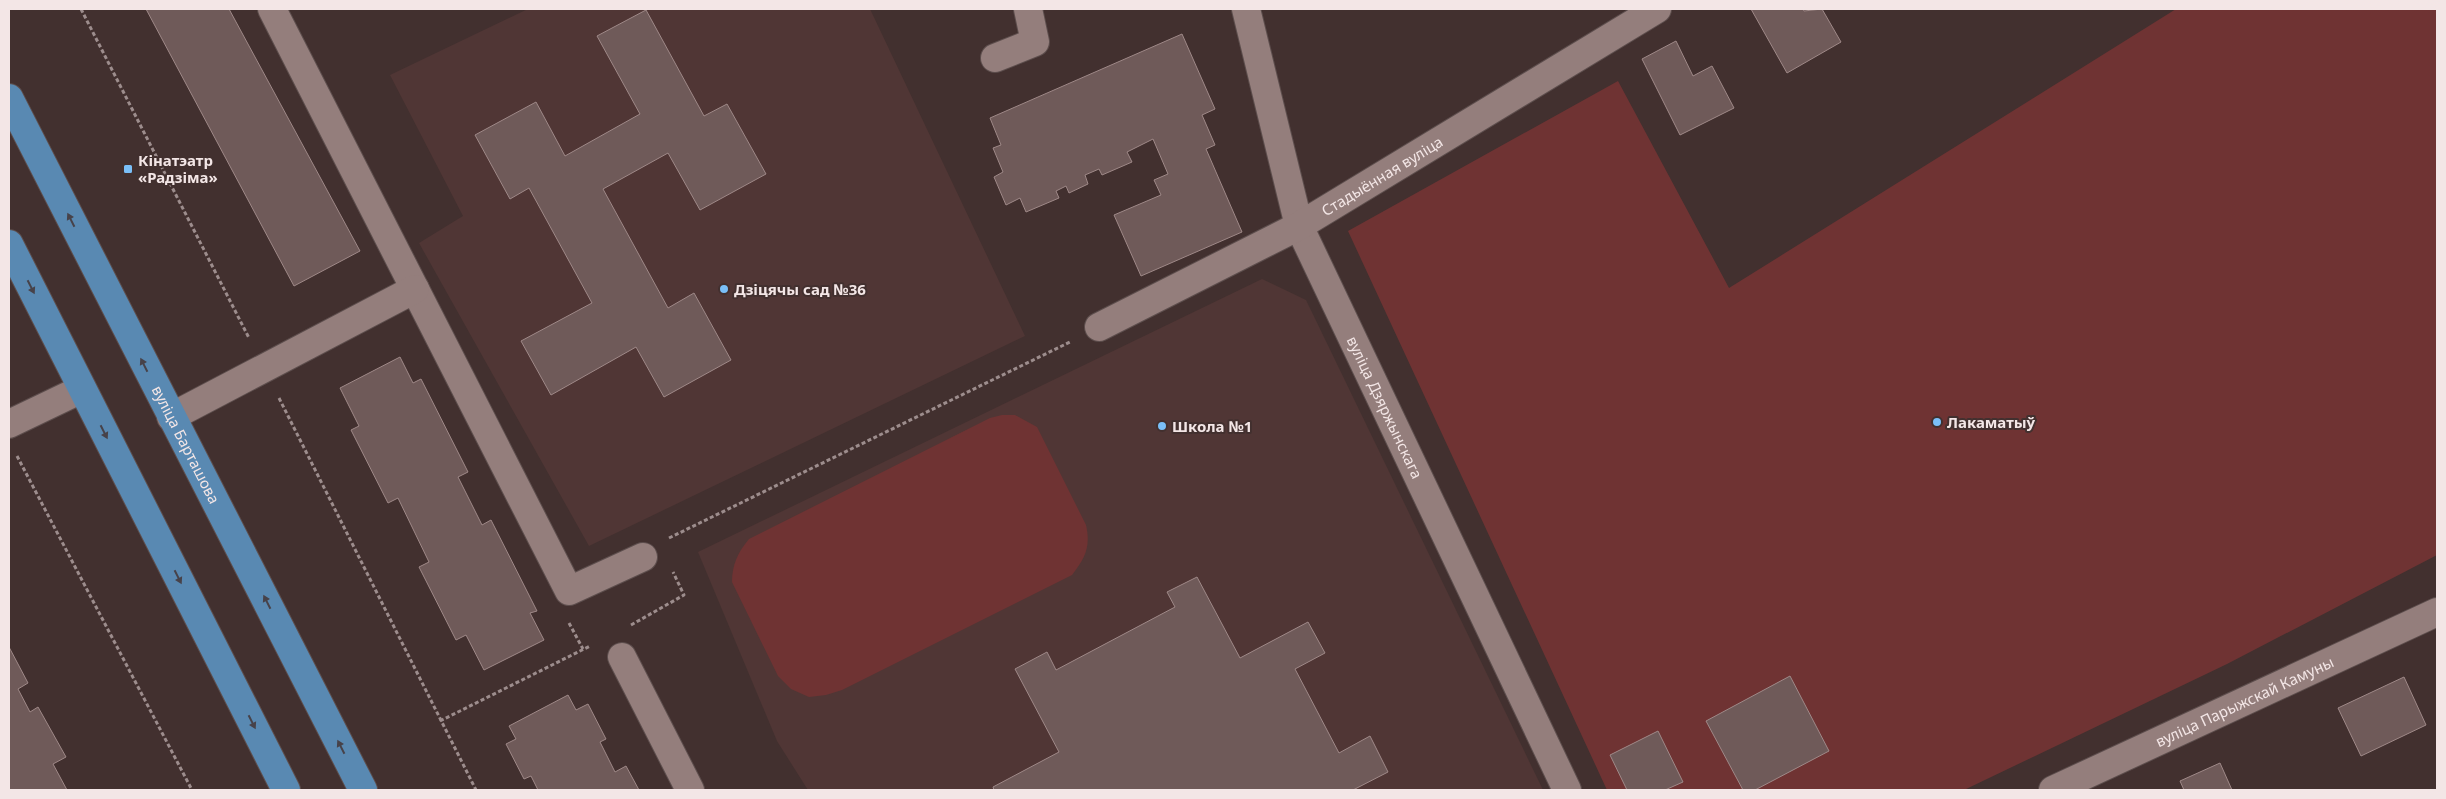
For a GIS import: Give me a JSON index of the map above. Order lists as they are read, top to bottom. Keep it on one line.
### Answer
{"streets":{"main road":["вуліца Барташова"],"street":["Стадыённая вуліца","вуліца Дзяржынскага","вуліца Парыжскай Камуны"]},"crossings":[["Стадыённая вуліца","вуліца Дзяржынскага"]],"places":{"transit":["Кінатэатр «Радзіма»"],"other":["Дзіцячы сад №36","Лакаматыў","Школа №1"]}}
